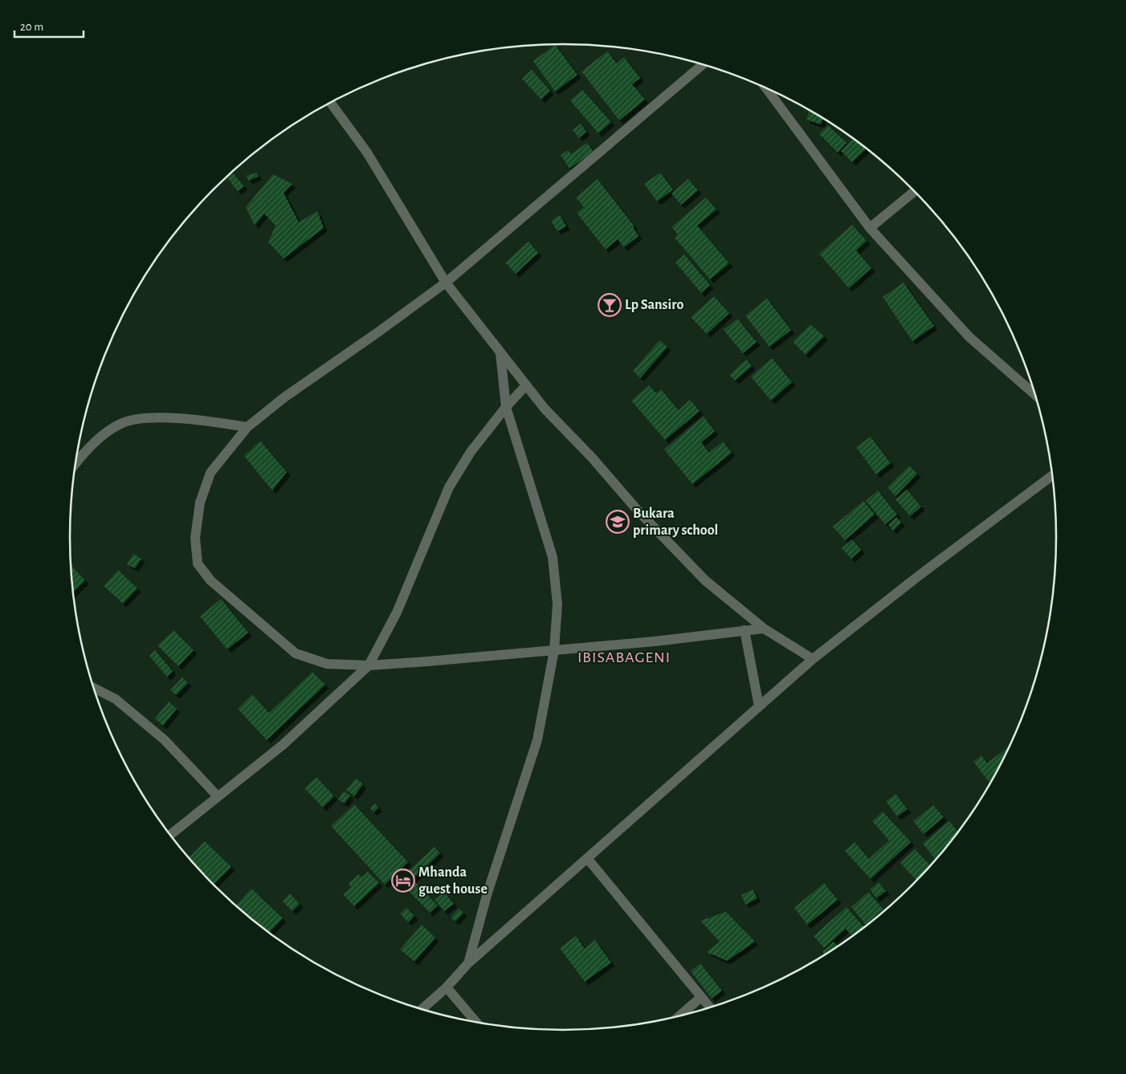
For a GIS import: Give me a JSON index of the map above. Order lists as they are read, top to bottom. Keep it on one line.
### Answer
{"districts":["IBISABAGENI"],"places":{"bar":["Lp Sansiro"],"school or university":["Bukara primary school"],"hotel":["Mhanda guest house"]},"scale_bar":"20 m"}
